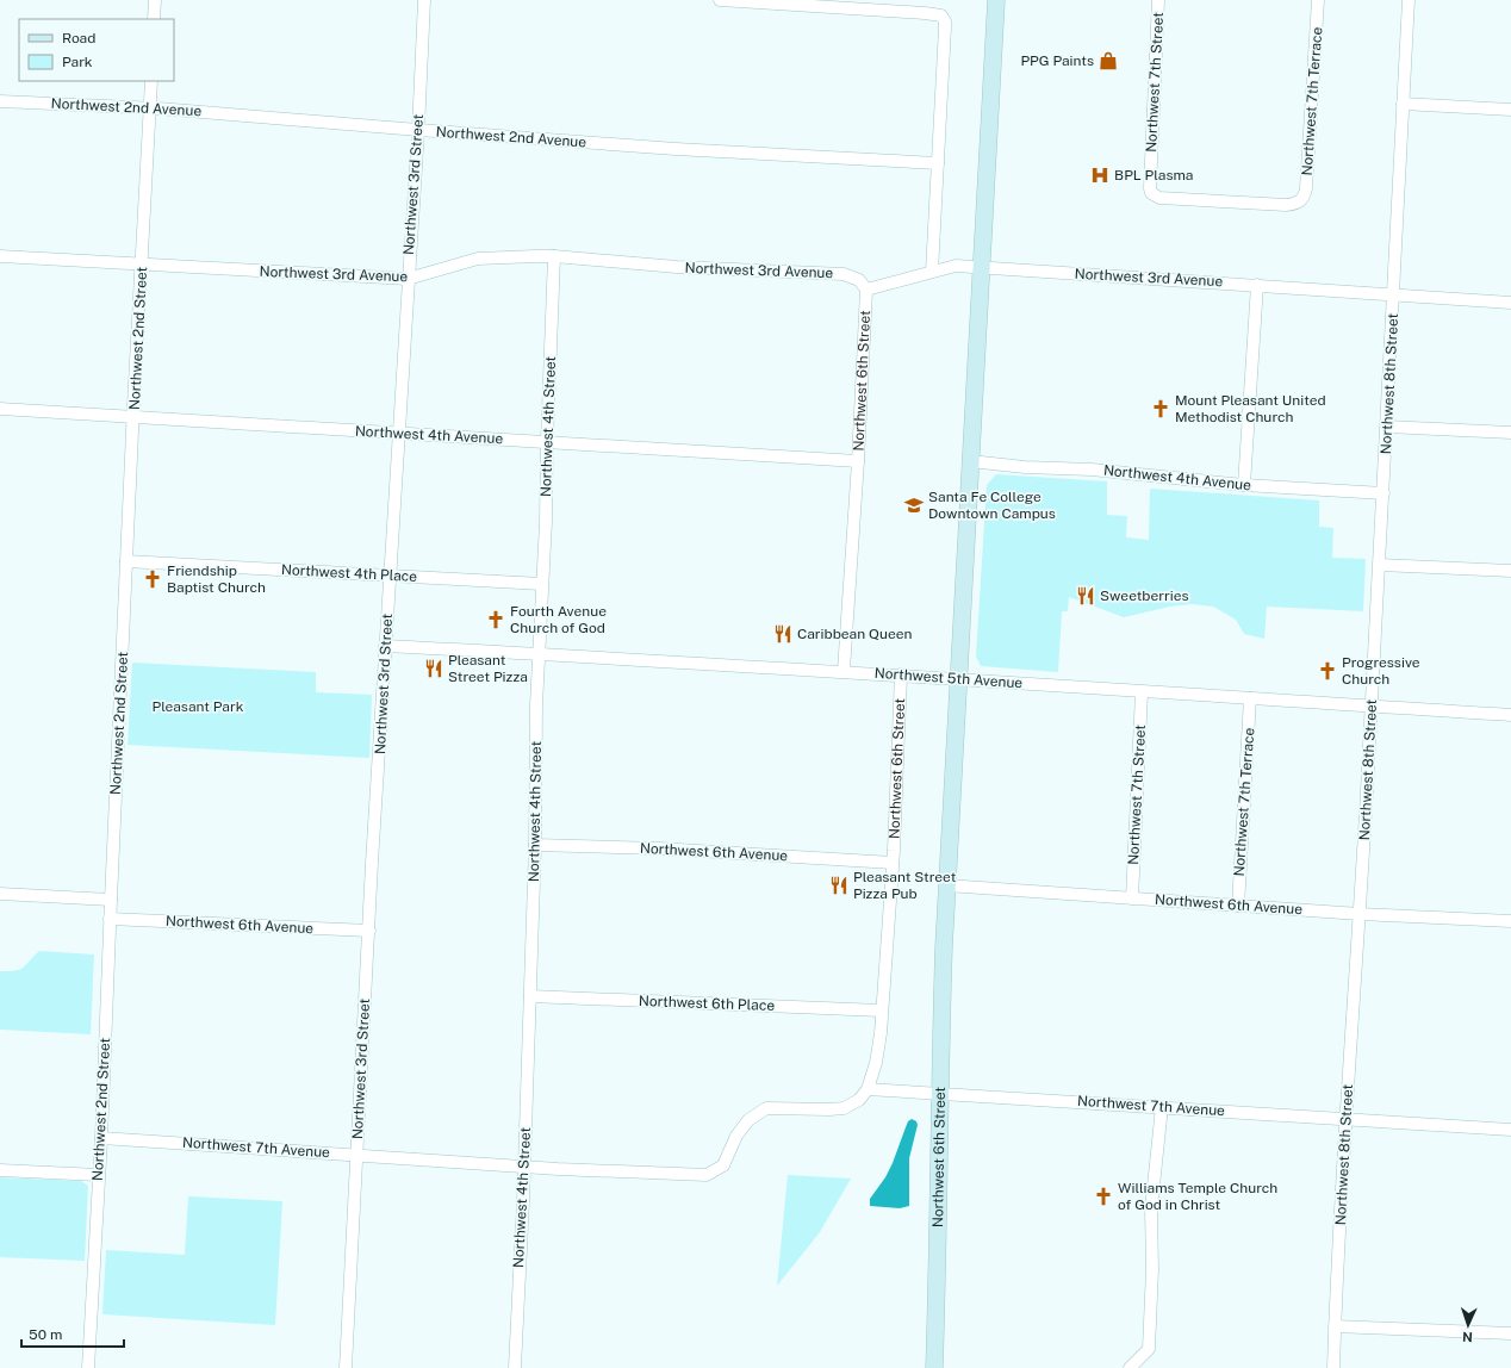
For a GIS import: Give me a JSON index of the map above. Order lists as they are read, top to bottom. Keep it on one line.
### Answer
{"streets":{"street":["Northwest 7th Street","Northwest 7th Terrace","Northwest 2nd Avenue","Northwest 3rd Street","Northwest 3rd Avenue","Northwest 2nd Street","Northwest 6th Street","Northwest 8th Street","Northwest 4th Street","Northwest 4th Avenue","Northwest 4th Place","Northwest 5th Avenue","Northwest 6th Avenue","Northwest 6th Place","Northwest 7th Avenue"]},"crossings":[["Northwest 7th Street","Northwest 7th Terrace"],["Northwest 7th Street","Northwest 5th Avenue"],["Northwest 7th Street","Northwest 6th Avenue"],["Northwest 7th Terrace","Northwest 5th Avenue"],["Northwest 7th Terrace","Northwest 6th Avenue"],["Northwest 2nd Avenue","Northwest 3rd Street"],["Northwest 2nd Avenue","Northwest 2nd Street"],["Northwest 3rd Street","Northwest 3rd Avenue"],["Northwest 3rd Street","Northwest 4th Avenue"],["Northwest 3rd Street","Northwest 4th Place"],["Northwest 3rd Street","Northwest 5th Avenue"],["Northwest 3rd Street","Northwest 6th Avenue"],["Northwest 3rd Street","Northwest 7th Avenue"],["Northwest 3rd Avenue","Northwest 2nd Street"],["Northwest 3rd Avenue","Northwest 6th Street"],["Northwest 3rd Avenue","Northwest 8th Street"],["Northwest 3rd Avenue","Northwest 4th Street"],["Northwest 2nd Street","Northwest 4th Avenue"],["Northwest 2nd Street","Northwest 4th Place"],["Northwest 2nd Street","Northwest 6th Avenue"],["Northwest 2nd Street","Northwest 7th Avenue"],["Northwest 6th Street","Northwest 4th Avenue"],["Northwest 6th Street","Northwest 5th Avenue"],["Northwest 6th Street","Northwest 6th Avenue"],["Northwest 6th Street","Northwest 6th Place"],["Northwest 6th Street","Northwest 7th Avenue"],["Northwest 8th Street","Northwest 4th Avenue"],["Northwest 8th Street","Northwest 5th Avenue"],["Northwest 8th Street","Northwest 6th Avenue"],["Northwest 8th Street","Northwest 7th Avenue"],["Northwest 4th Street","Northwest 4th Avenue"],["Northwest 4th Street","Northwest 4th Place"],["Northwest 4th Street","Northwest 5th Avenue"],["Northwest 4th Street","Northwest 6th Avenue"],["Northwest 4th Street","Northwest 6th Place"],["Northwest 4th Street","Northwest 7th Avenue"]],"parks":["Pleasant Park"],"places":{"shop":["PPG Paints"],"hospital":["BPL Plasma"],"church":["Mount Pleasant United Methodist Church","Friendship Baptist Church","Fourth Avenue Church of God","Progressive Church","Williams Temple Church of God in Christ"],"school or university":["Santa Fe College Downtown Campus"],"restaurant":["Sweetberries","Caribbean Queen","Pleasant Street Pizza","Pleasant Street Pizza Pub"]},"legend":["Road","Park"],"scale_bar":"50 m","north":"bottom"}
